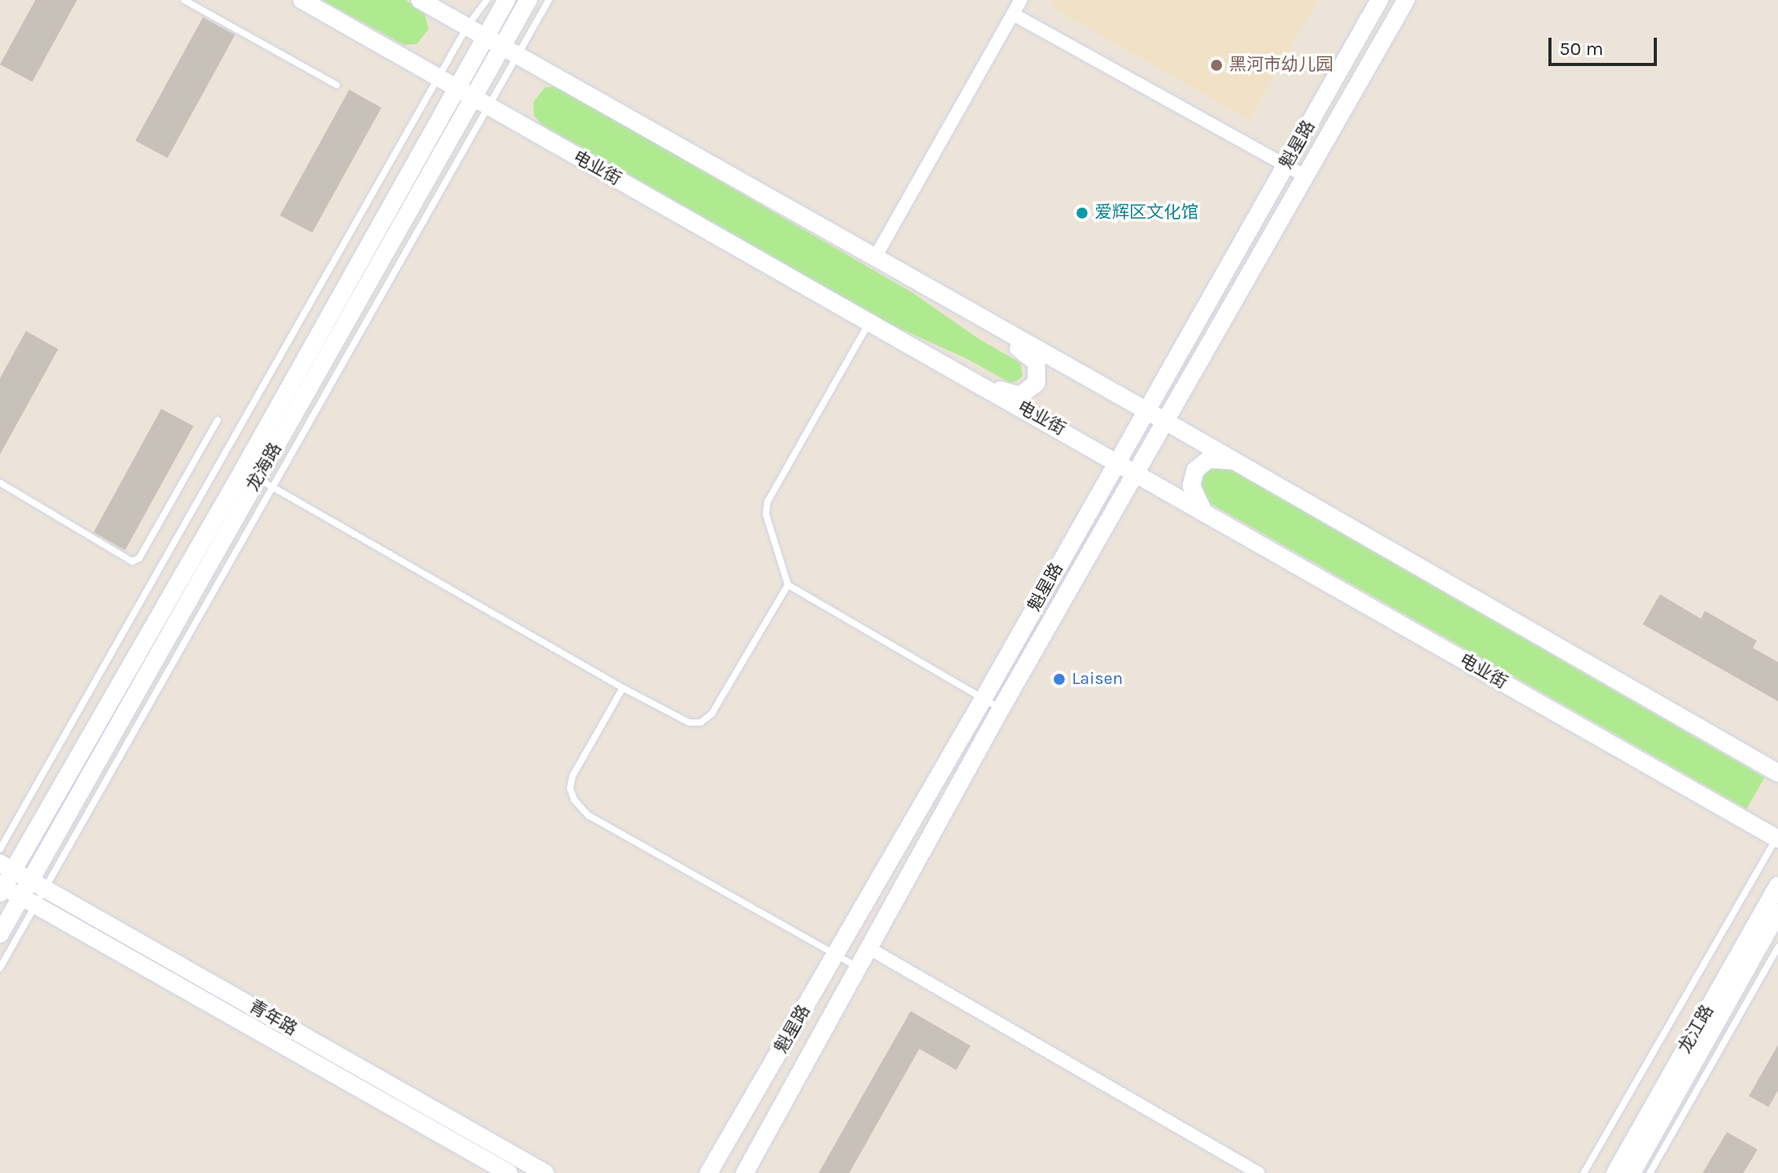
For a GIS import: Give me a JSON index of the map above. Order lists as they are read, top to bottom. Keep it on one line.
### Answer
{"streets":{"street":["魁星路","电业街","龙海路","青年路","龙江路"]},"crossings":[["魁星路","电业街"],["电业街","龙海路"],["龙海路","青年路"]],"places":["黑河市幼儿园","爱辉区文化馆","Laisen"],"scale_bar":"50 m"}
